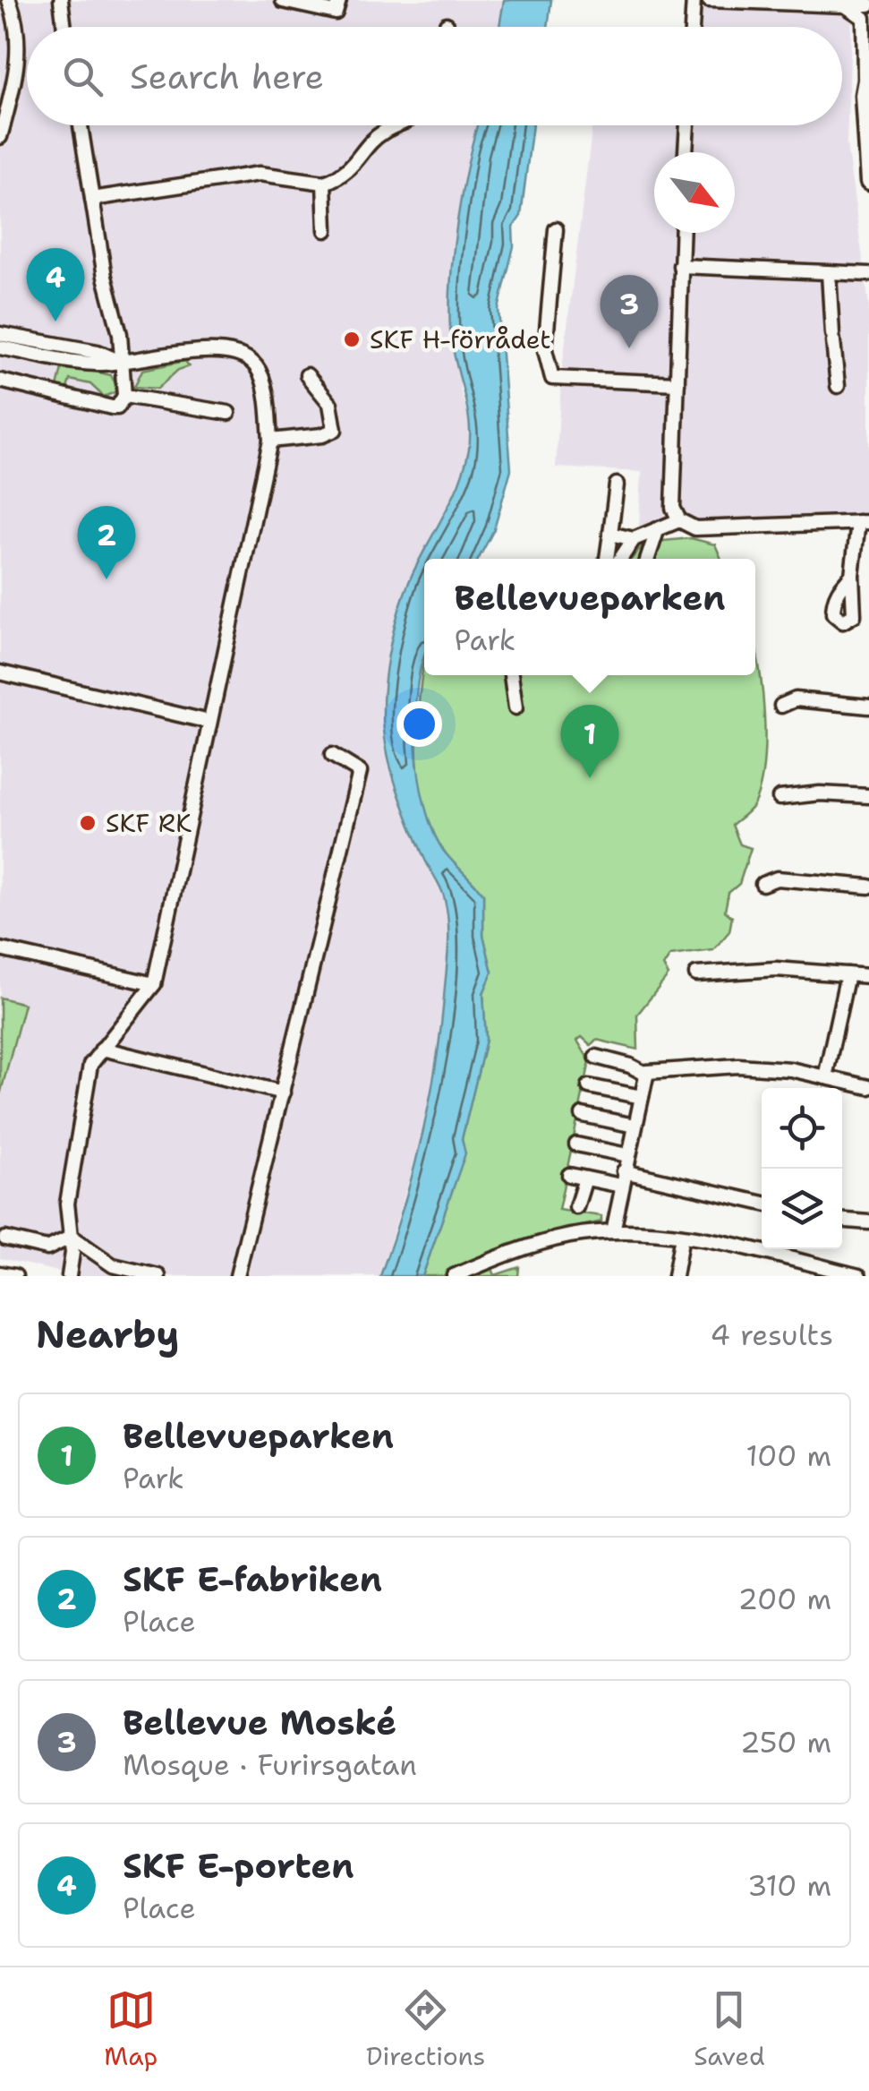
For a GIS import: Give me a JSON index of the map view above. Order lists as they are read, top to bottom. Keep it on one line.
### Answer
{"places":["SKF H-förrådet","SKF RK"],"north":"bottom right","page":{"search":"Search here","pins":["4","3","2","1"],"popup":["Bellevueparken","Park"],"heading":["Nearby","4 results"],"list":[{"mark":"1","name":"Bellevueparken","note":"Park","value":"100 m"},{"mark":"2","name":"SKF E-fabriken","note":"Place","value":"200 m"},{"mark":"3","name":"Bellevue Moské","note":"Mosque · Furirsgatan","value":"250 m"},{"mark":"4","name":"SKF E-porten","note":"Place","value":"310 m"}],"nav":["Map","Directions","Saved"]}}
